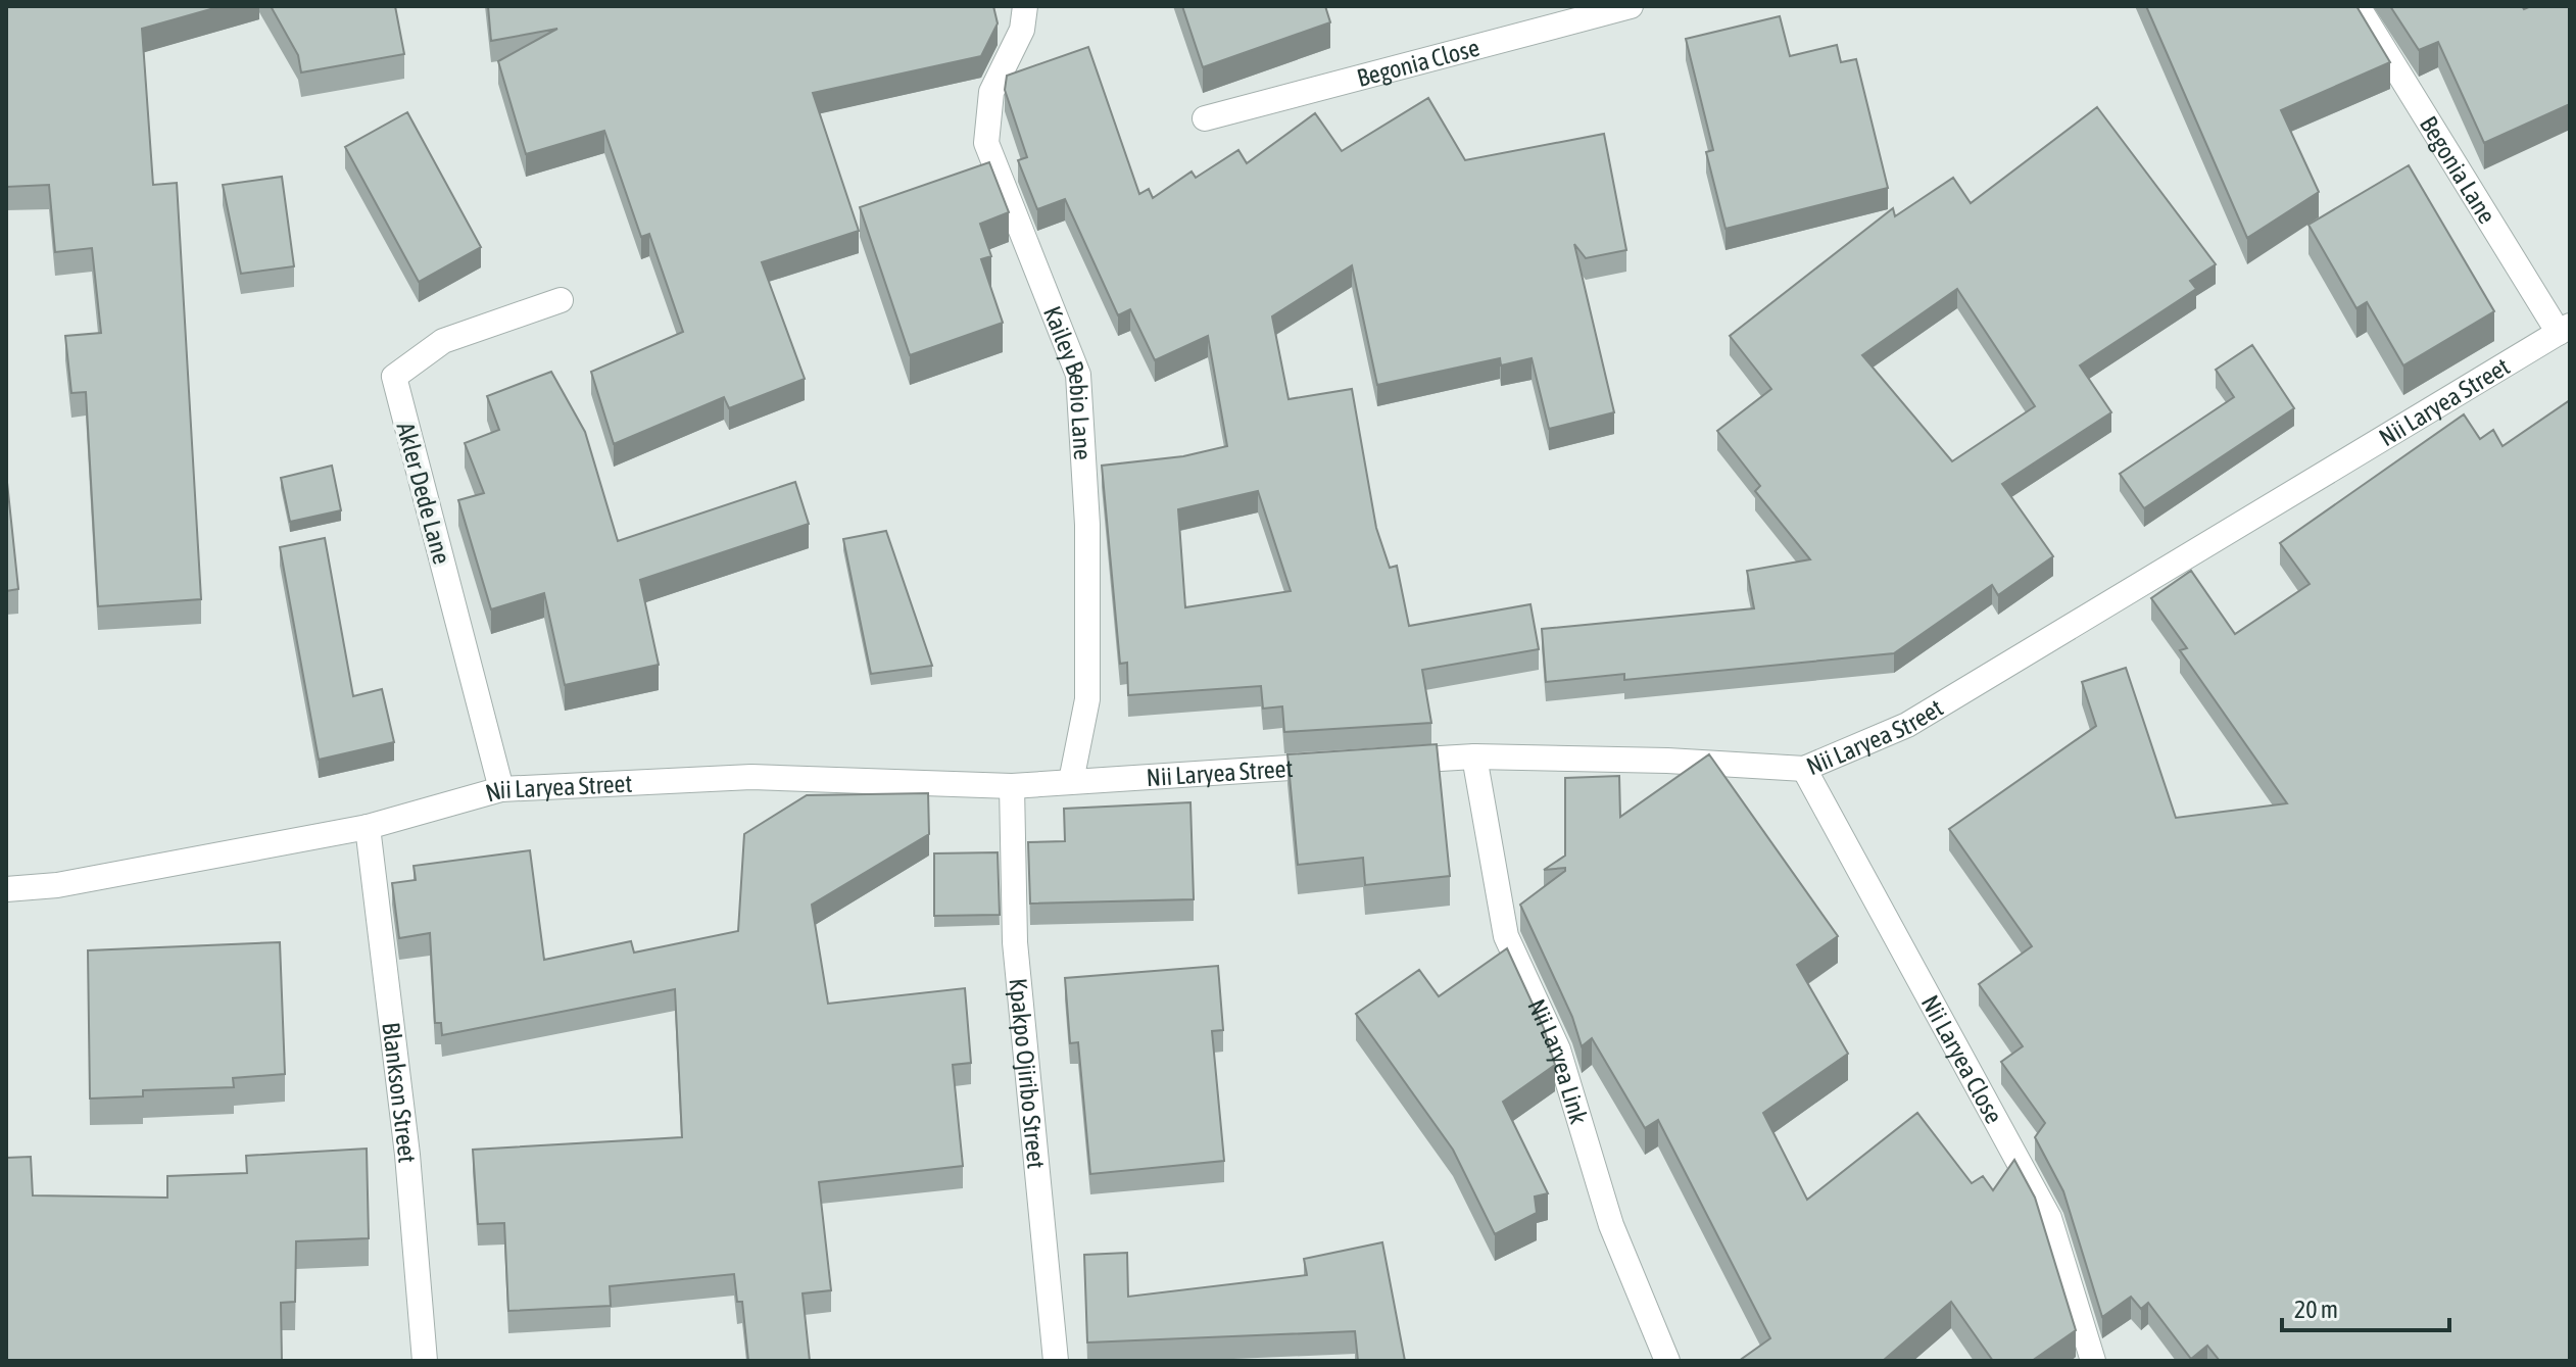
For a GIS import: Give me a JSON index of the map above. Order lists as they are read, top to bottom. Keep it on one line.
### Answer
{"streets":{"street":["Begonia Close","Begonia Lane","Kailey Bebio Lane","Nii Laryea Street","Akler Dede Lane","Nii Laryea Close","Nii Laryea Link","Kpakpo Ojiribo Street","Blankson Street"]},"crossings":[["Begonia Lane","Nii Laryea Street"],["Kailey Bebio Lane","Nii Laryea Street"],["Nii Laryea Street","Akler Dede Lane"],["Nii Laryea Street","Nii Laryea Close"],["Nii Laryea Street","Nii Laryea Link"],["Nii Laryea Street","Kpakpo Ojiribo Street"],["Nii Laryea Street","Blankson Street"]],"scale_bar":"20 m"}
